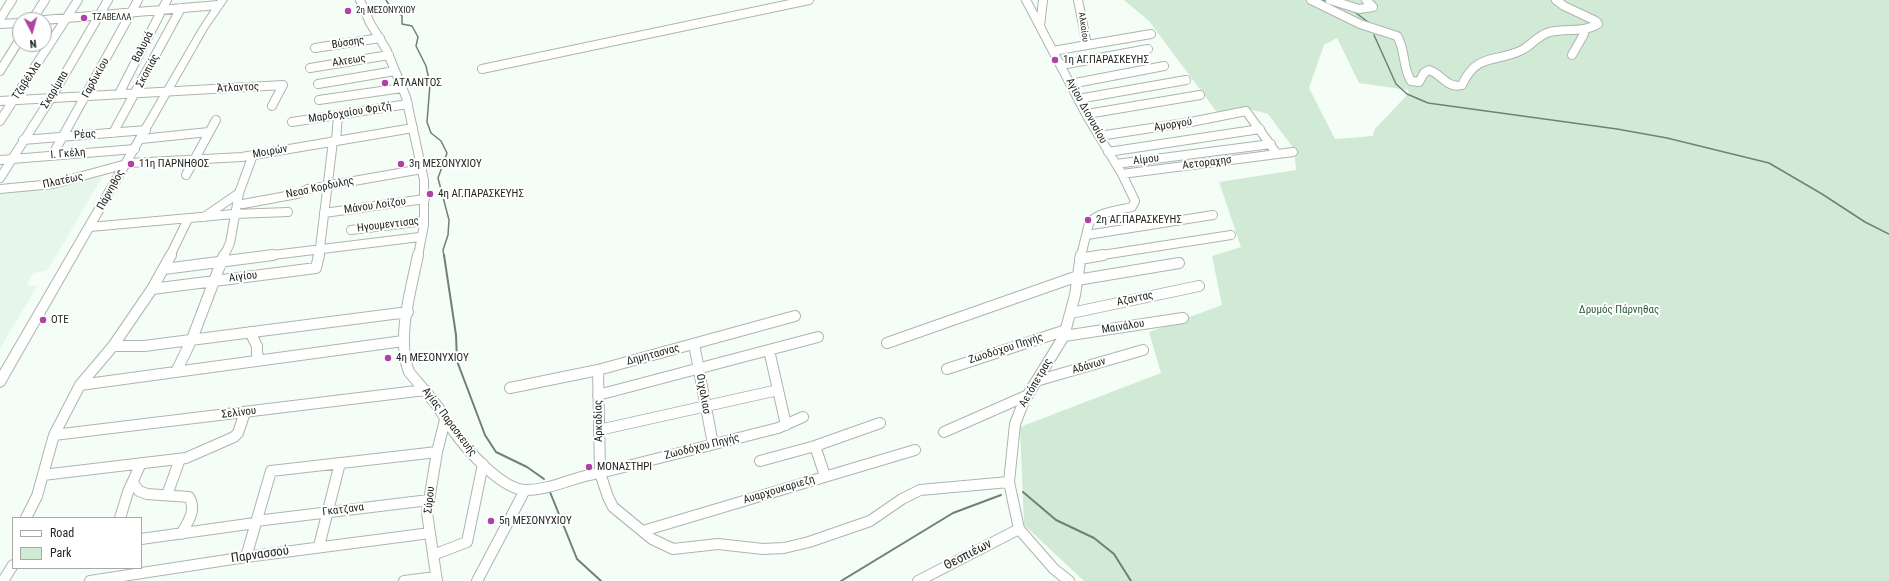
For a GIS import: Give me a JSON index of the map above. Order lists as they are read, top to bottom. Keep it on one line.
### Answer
{"streets":{"main road":["Πάρνηθος"],"street":["Αλκαίου","Βύσσης","Βαλυρά","Αλτεως","Σκοπιάς","Γαρδικίου","Τζαβέλλα","Άτλαντος","Σκαρίμπα","Αγίου Διονυσίου","Μαρδοχαίου Φριζή","Αμοργού","Ρέας","Μοιρών","Ι. Γκέλη","Αίμου","Αετοραχησ","Πλατέως","Νεασ Κορδυλης","Μάνου Λοίζου","Ηγουμεντισας","Αιγίου","Αζαντας","Μαινάλου","Ζωοδὀχου Πηγής","Δημητασνας","Αδάνων","Αετόπετρας","Οιχαλιασ","Σελίνου","Αρκαδίας","Αγίας Παρασκευής","Ζωοδόχου Πηγής","Αυαρχουκαριεζη","Σύρου","Γκατζανα","Παρνασσού","Θεσπιέων"]},"crossings":[["Αλκαίου","Αγίου Διονυσίου"],["Βύσσης","Αγίας Παρασκευής"],["Αλτεως","Αγίας Παρασκευής"],["Σκοπιάς","Ρέας"],["Γαρδικίου","Ρέας"],["Γαρδικίου","Ι. Γκέλη"],["Άτλαντος","Πάρνηθος"],["Σκαρίμπα","Ρέας"],["Σκαρίμπα","Ι. Γκέλη"],["Αγίου Διονυσίου","Αμοργού"],["Αγίου Διονυσίου","Αίμου"],["Αγίου Διονυσίου","Αετοραχησ"],["Αγίου Διονυσίου","Αετόπετρας"],["Μαρδοχαίου Φριζή","Αγίας Παρασκευής"],["Ρέας","Πάρνηθος"],["Μοιρών","Πλατέως"],["Μοιρών","Πάρνηθος"],["Μοιρών","Αγίας Παρασκευής"],["Ι. Γκέλη","Πάρνηθος"],["Πλατέως","Πάρνηθος"],["Νεασ Κορδυλης","Αγίας Παρασκευής"],["Μάνου Λοίζου","Αγίας Παρασκευής"],["Ηγουμεντισας","Αγίας Παρασκευής"],["Αιγίου","Αγίας Παρασκευής"],["Αζαντας","Αετόπετρας"],["Μαινάλου","Ζωοδὀχου Πηγής"],["Μαινάλου","Αετόπετρας"],["Ζωοδὀχου Πηγής","Αετόπετρας"],["Δημητασνας","Οιχαλιασ"],["Δημητασνας","Αρκαδίας"],["Αδάνων","Αετόπετρας"],["Αετόπετρας","Θεσπιέων"],["Οιχαλιασ","Ζωοδόχου Πηγής"],["Σελίνου","Αγίας Παρασκευής"],["Αρκαδίας","Αγίας Παρασκευής"],["Αρκαδίας","Ζωοδόχου Πηγής"],["Αγίας Παρασκευής","Ζωοδόχου Πηγής"],["Αγίας Παρασκευής","Σύρου"],["Σύρου","Γκατζανα"],["Σύρου","Παρνασσού"]],"parks":["Δρυμός Πάρνηθας"],"places":["2η ΜΕΣΟΝΥΧΙΟΥ","ΤΖΑΒΕΛΛΑ","1η ΑΓ.ΠΑΡΑΣΚΕΥΗΣ","ΑΤΛΑΝΤΟΣ","11η ΠΑΡΝΗΘΟΣ","3η ΜΕΣΟΝΥΧΙΟΥ","4η ΑΓ.ΠΑΡΑΣΚΕΥΗΣ","2η ΑΓ.ΠΑΡΑΣΚΕΥΗΣ","ΟΤΕ","4η ΜΕΣΟΝΥΧΙΟΥ","ΜΟΝΑΣΤΗΡΙ","5η ΜΕΣΟΝΥΧΙΟΥ"],"legend":["Road","Park"],"north":"bottom"}
